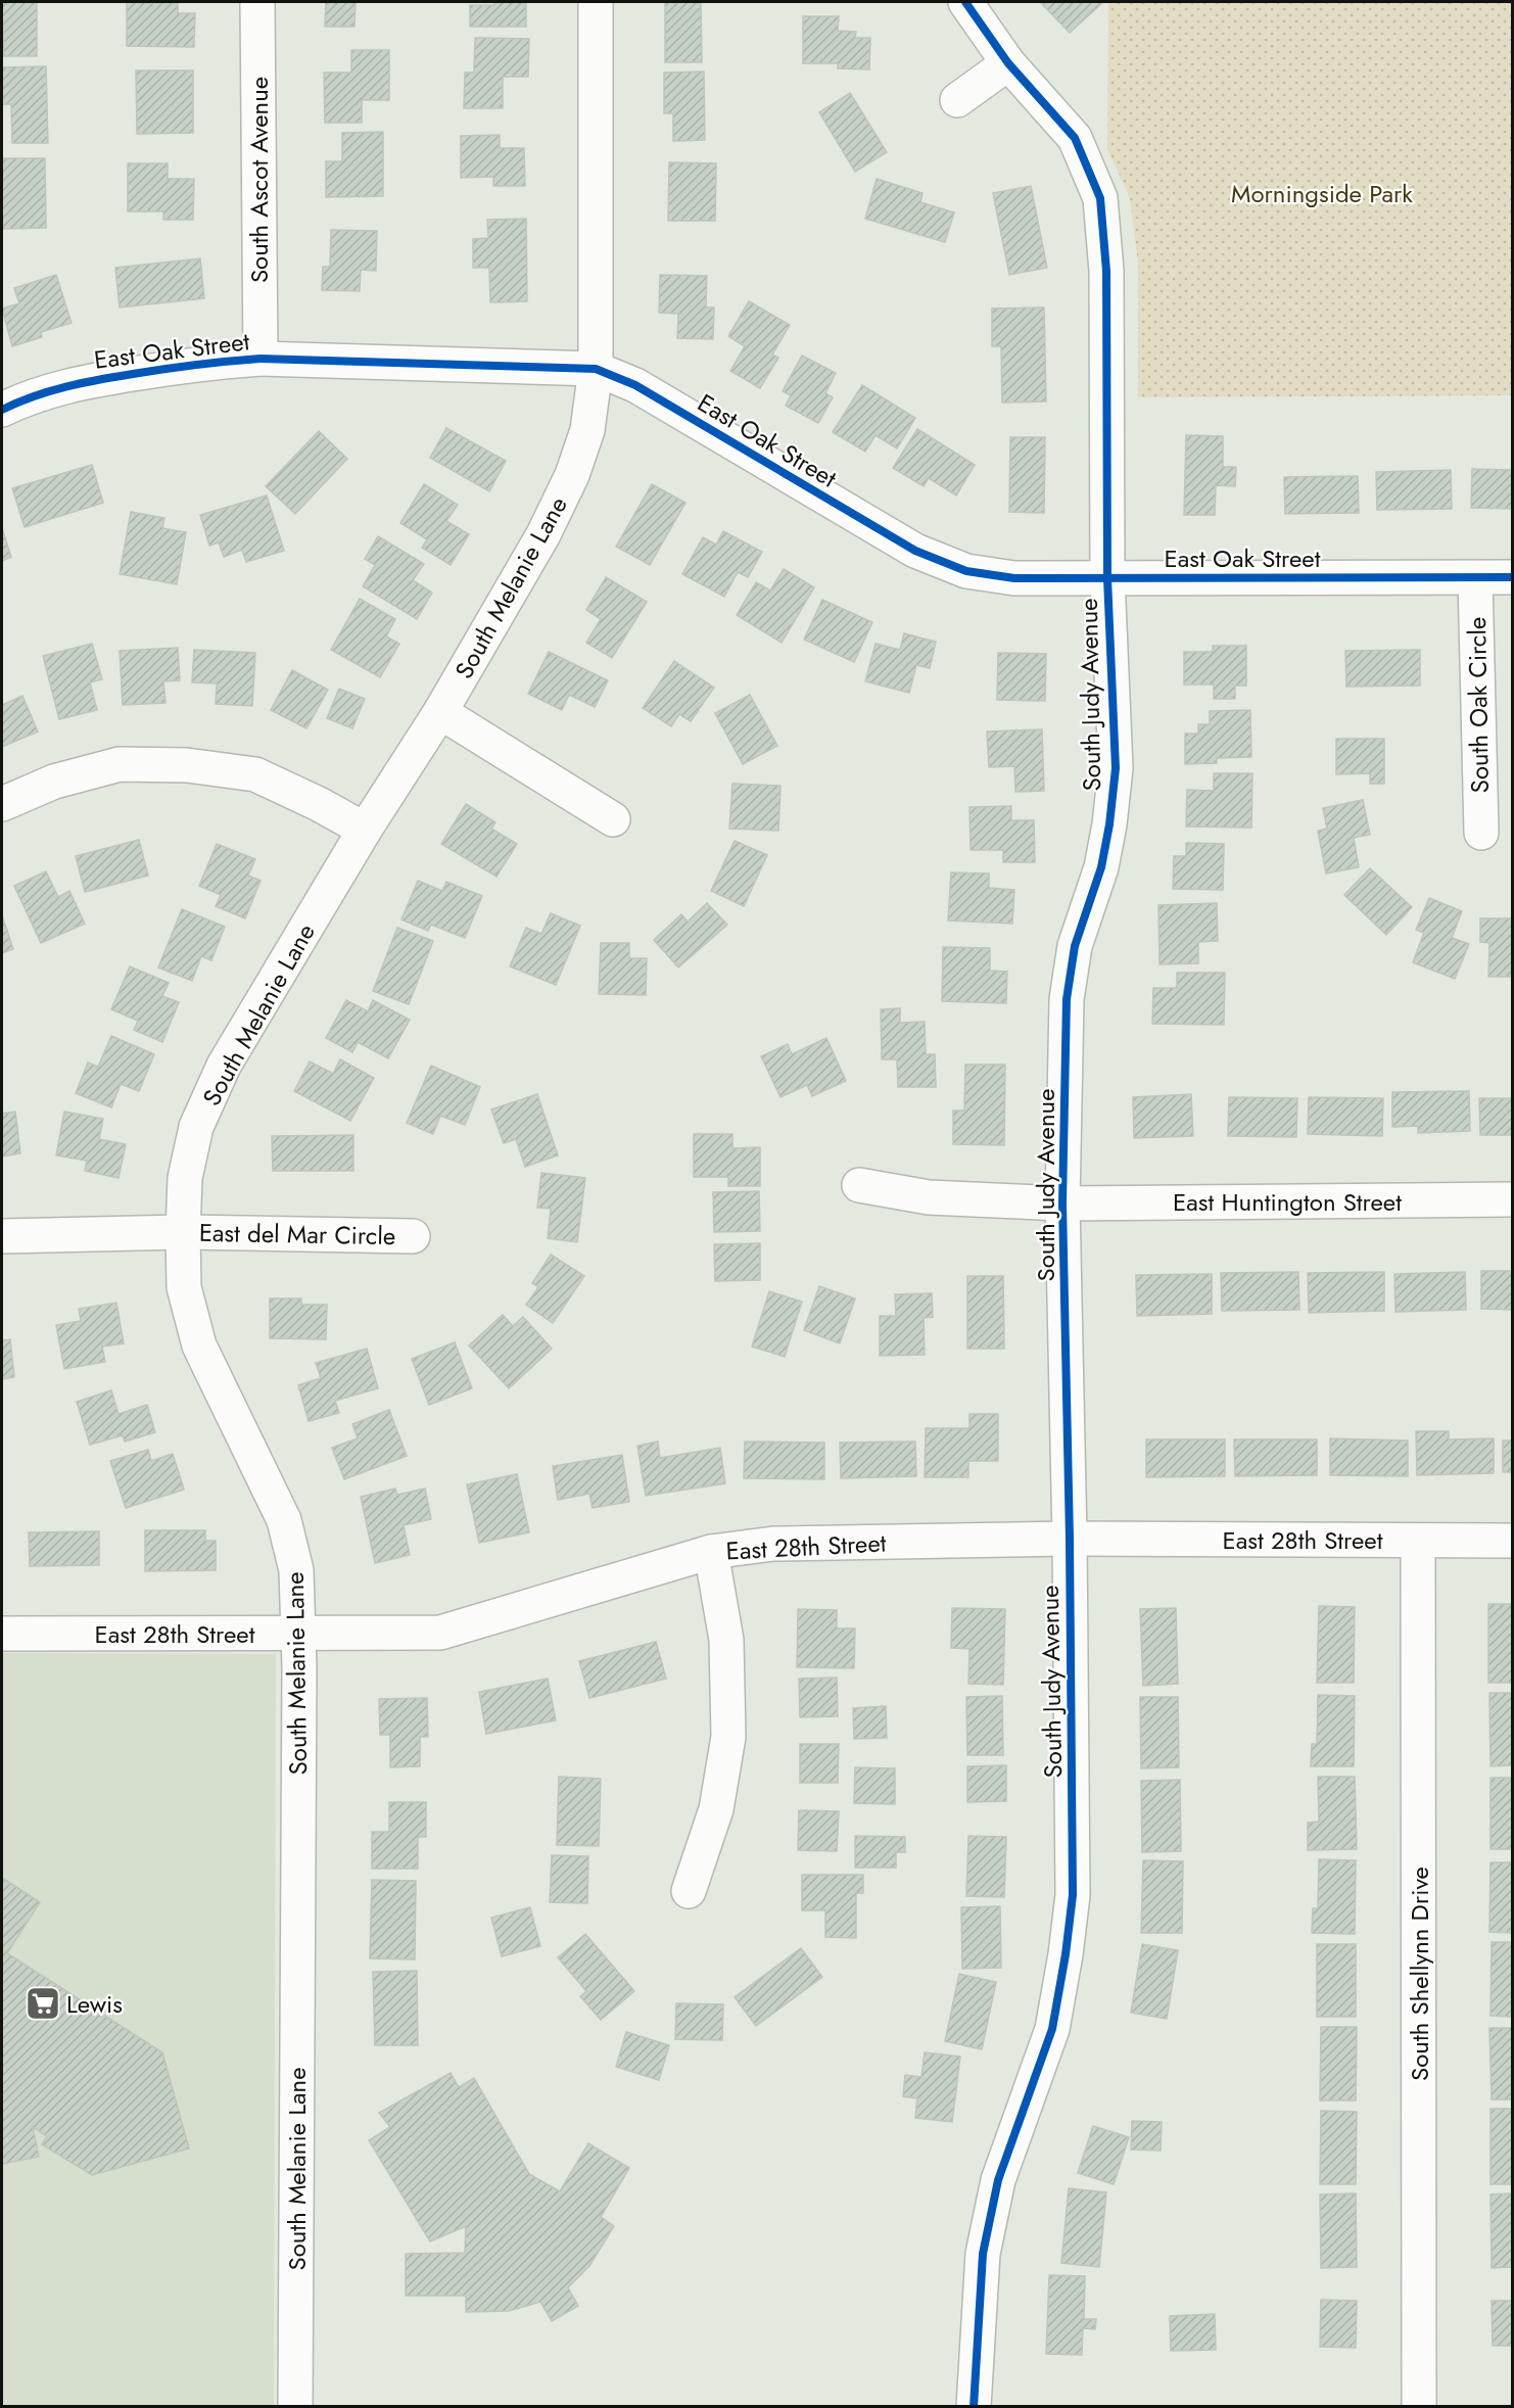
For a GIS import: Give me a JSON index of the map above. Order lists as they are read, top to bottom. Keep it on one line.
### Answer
{"streets":{"street":["South Ascot Avenue","East Oak Street","South Melanie Lane","South Judy Avenue","South Oak Circle","East Huntington Street","East del Mar Circle","East 28th Street","South Shellynn Drive"]},"crossings":[["South Ascot Avenue","East Oak Street"],["East Oak Street","South Melanie Lane"],["East Oak Street","South Judy Avenue"],["East Oak Street","South Oak Circle"],["South Melanie Lane","East del Mar Circle"],["South Melanie Lane","East 28th Street"],["South Judy Avenue","East Huntington Street"],["South Judy Avenue","East 28th Street"],["East 28th Street","South Shellynn Drive"]],"parks":["Morningside Park"],"places":{"supermarket":["Lewis"]}}
